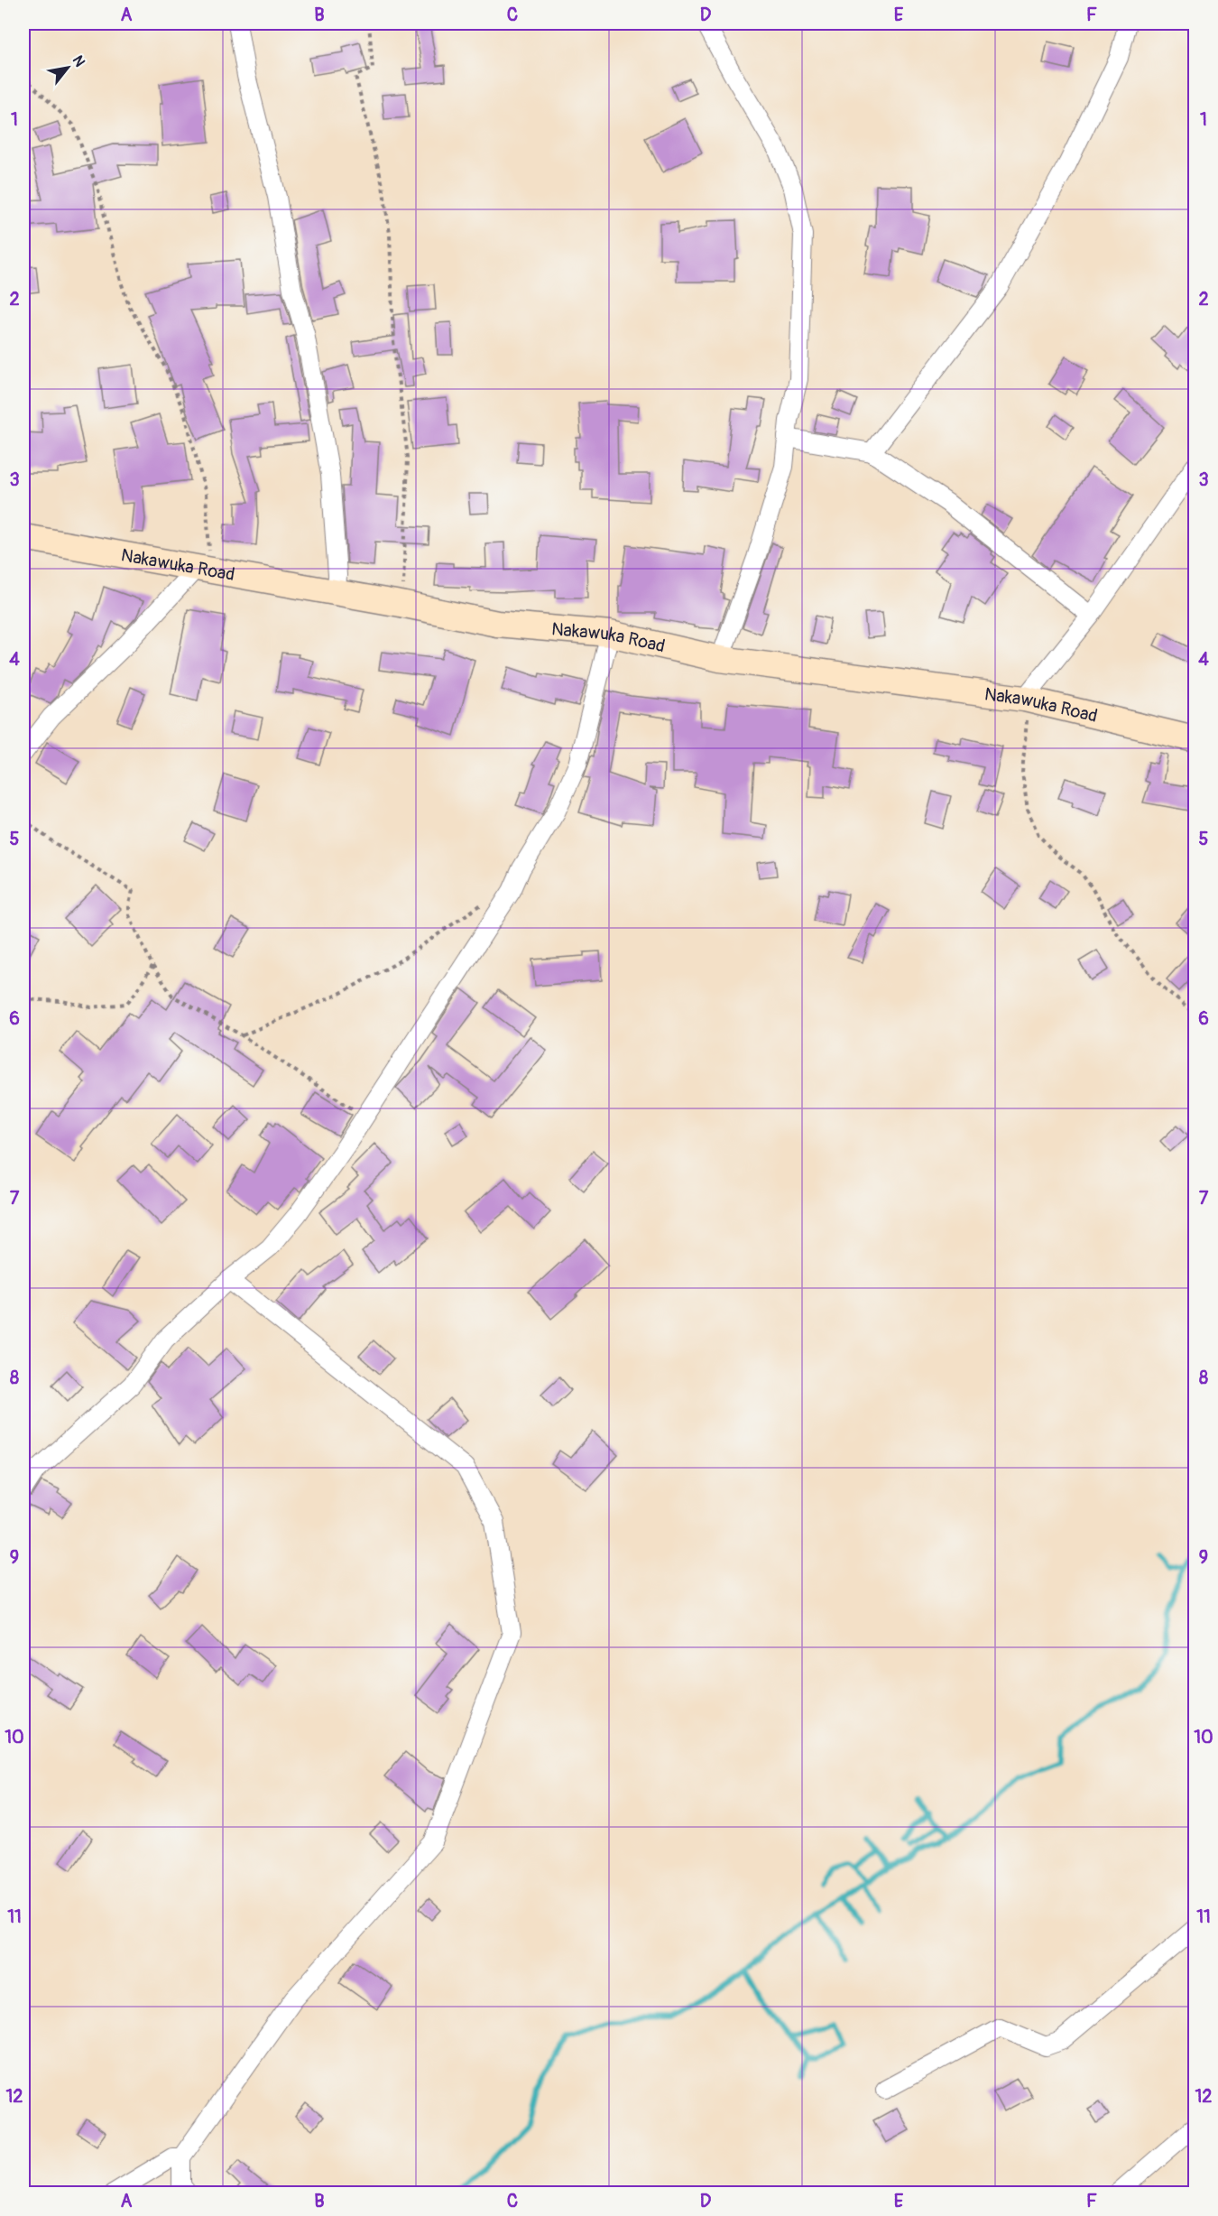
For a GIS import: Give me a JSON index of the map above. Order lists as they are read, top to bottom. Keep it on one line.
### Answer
{"streets":{"main road":["Nakawuka Road"]},"north":"top right","grid":{"columns":["A","B","C","D","E","F"],"rows":["1","2","3","4","5","6","7","8","9","10","11","12"]}}
